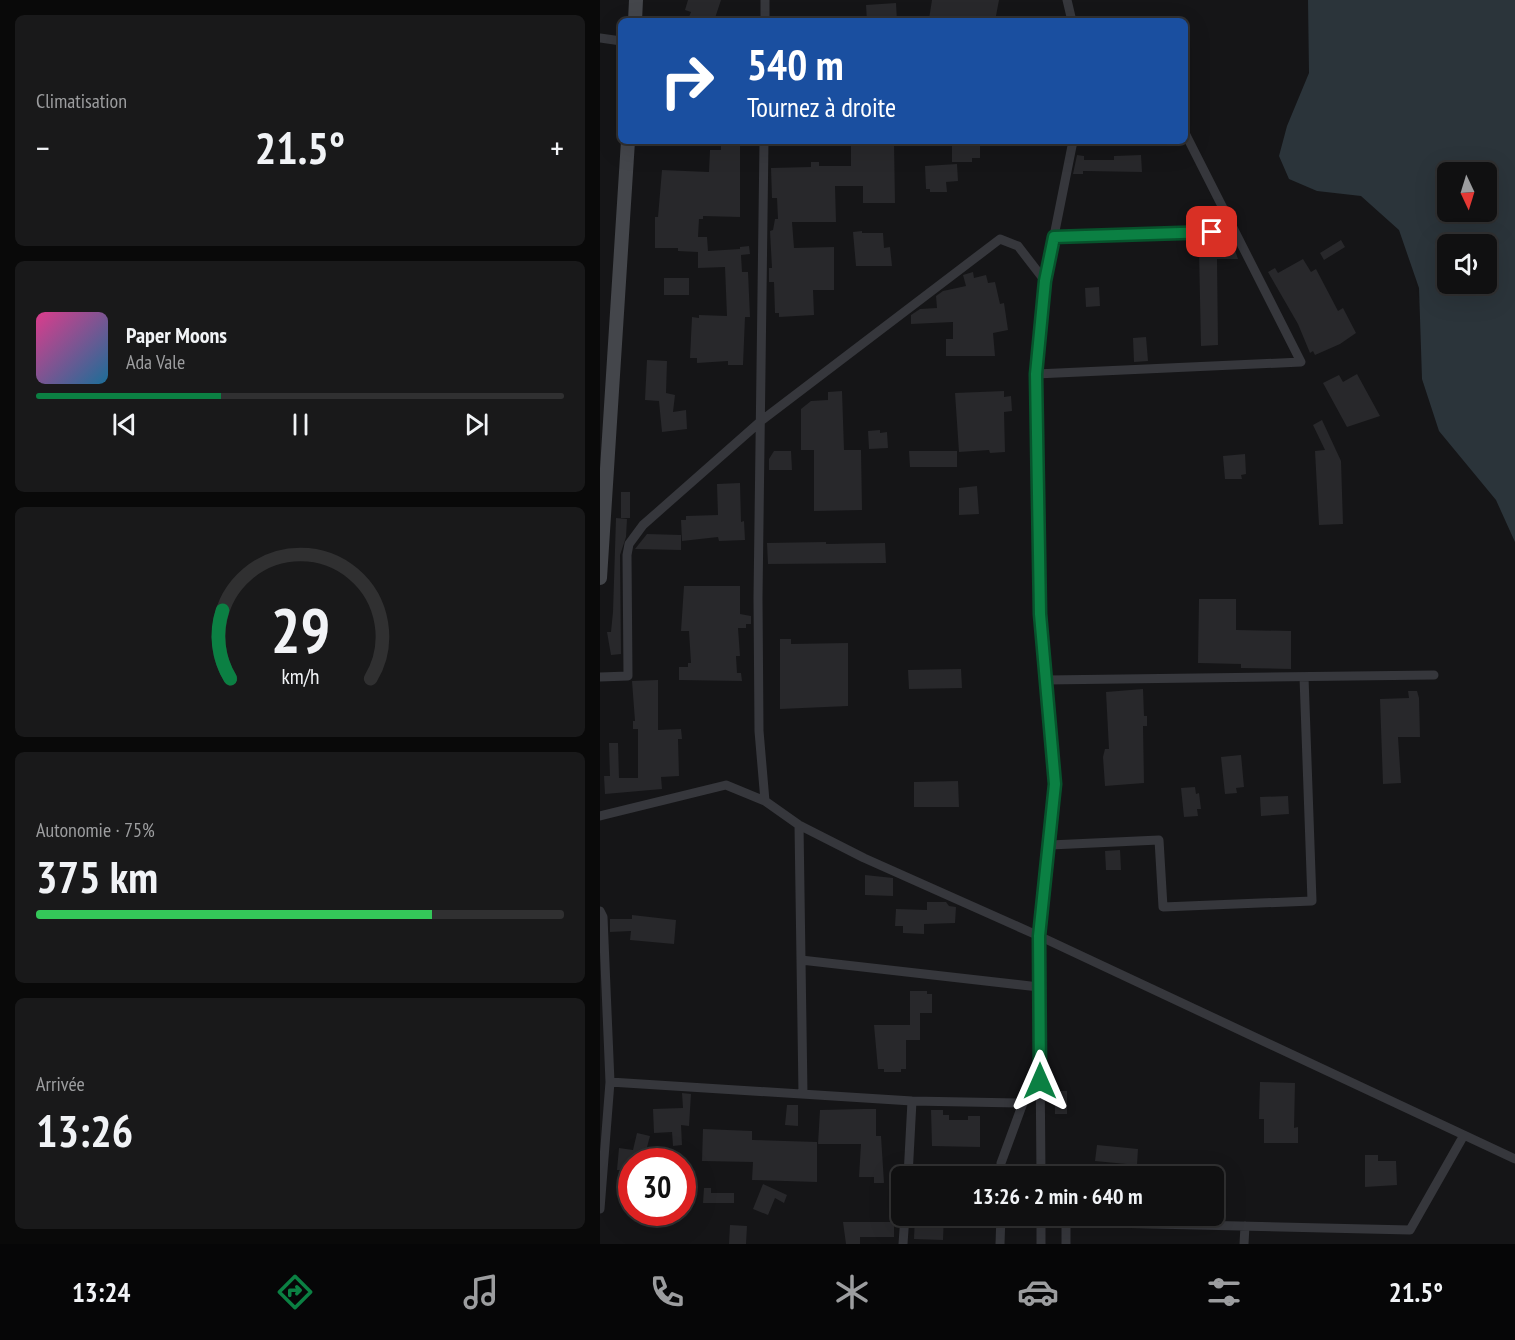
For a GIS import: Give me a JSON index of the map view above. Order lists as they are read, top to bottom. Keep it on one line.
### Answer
{"north":"bottom","page":{"tile":["Climatisation",["Autonomie · 75%","375 km"],["Arrivée","13:26"]],"turn":["540 m","Tournez à droite"],"heat":["−","21.5°","+"],"song":["Paper Moons","Ada Vale"],"limit":"30","trip":"13:26 · 2 min · 640 m","tabs":["13:24","21.5°"],"gauge":["29","km/h"]}}
